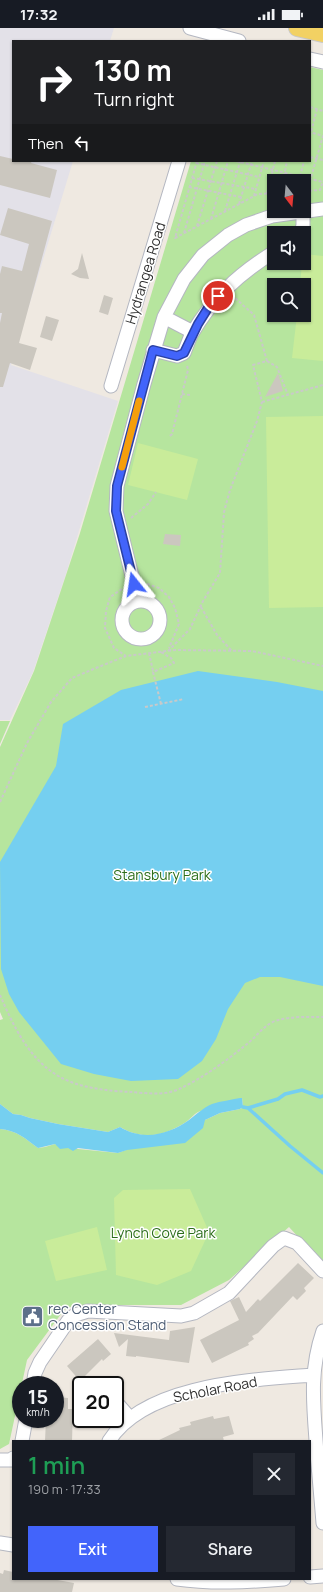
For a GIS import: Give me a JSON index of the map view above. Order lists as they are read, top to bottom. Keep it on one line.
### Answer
{"streets":{"street":["Hydrangea Road","Scholar Road"]},"parks":["Stansbury Park","Lynch Cove Park"],"places":{"public building":["rec Center Concession Stand"]},"north":"bottom","page":{"status":"17:32","turn":["130 m","Turn right"],"then":"Then","speed":"15 km/h","limit":"20","heading":["1 min","190 m · 17:33"],"buttons":["Exit","Share"]}}
